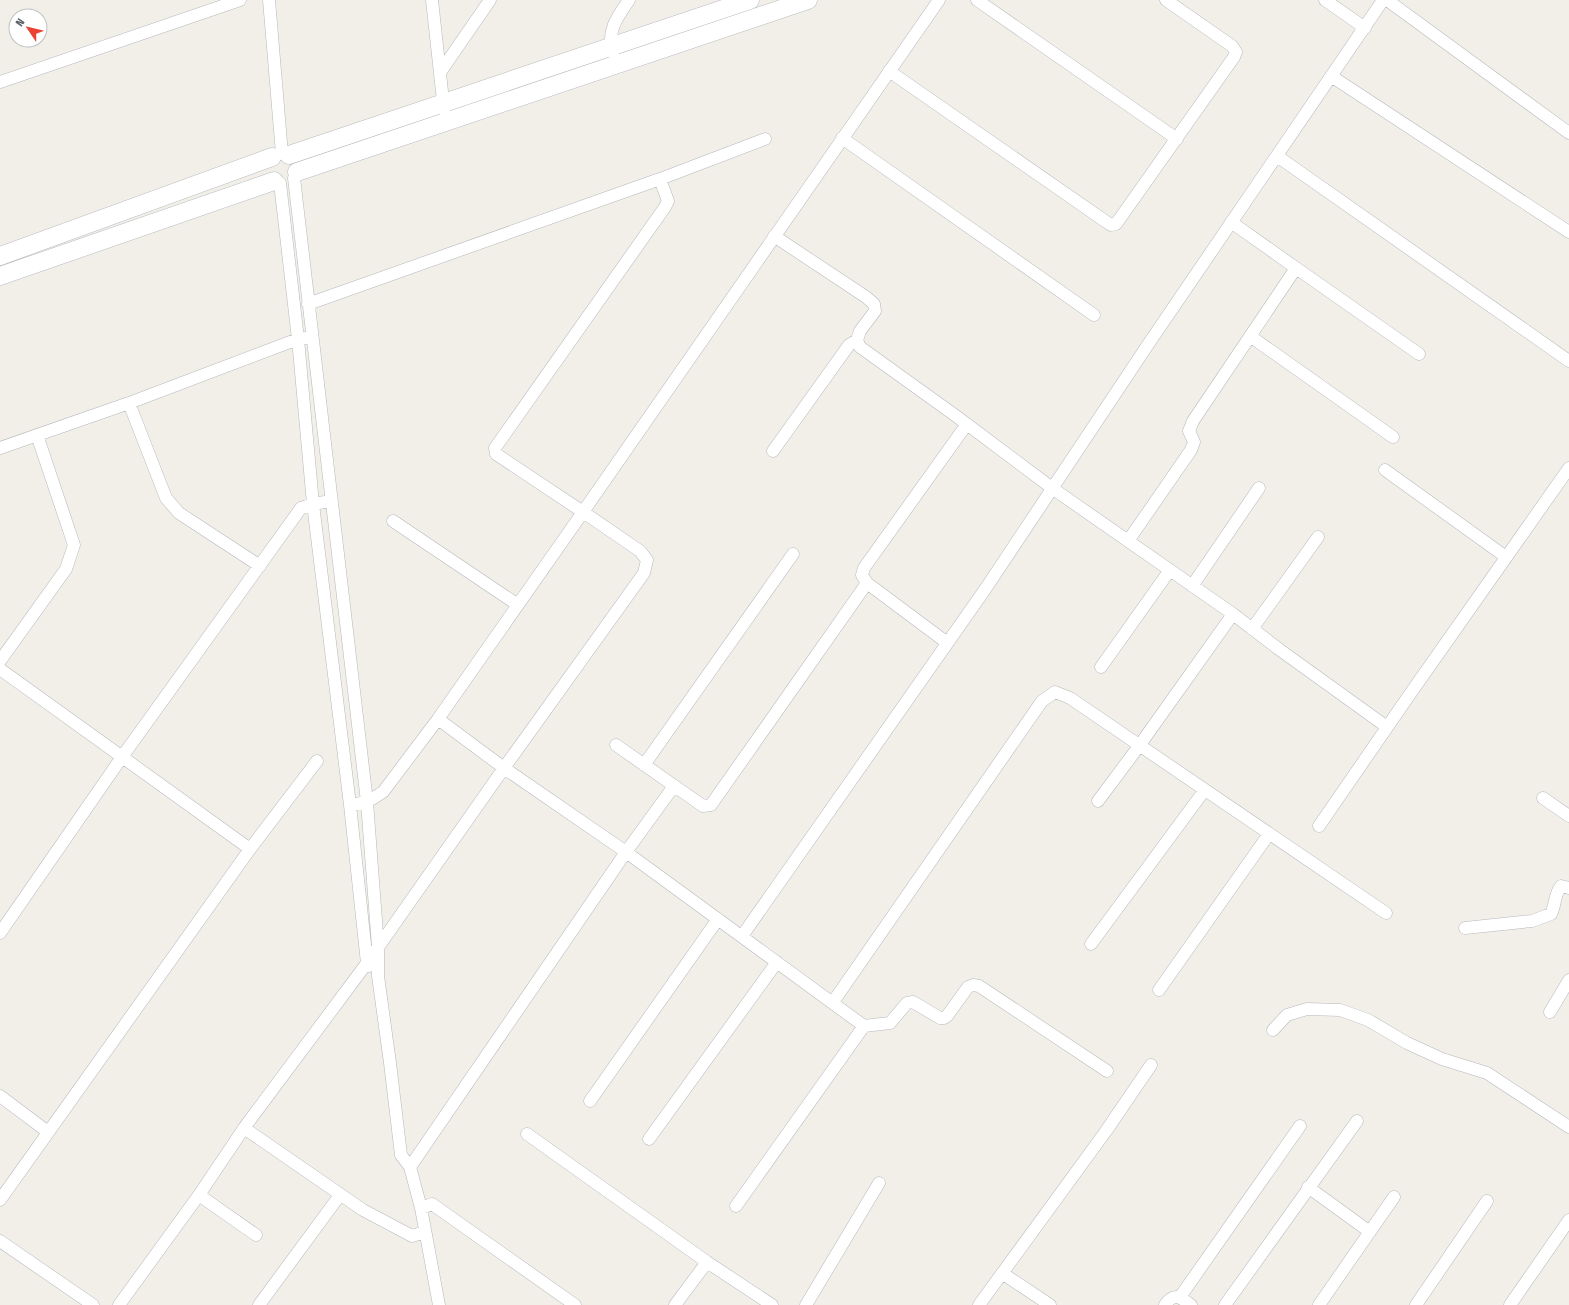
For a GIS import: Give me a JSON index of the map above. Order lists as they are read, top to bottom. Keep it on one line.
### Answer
{"north":"top left"}
